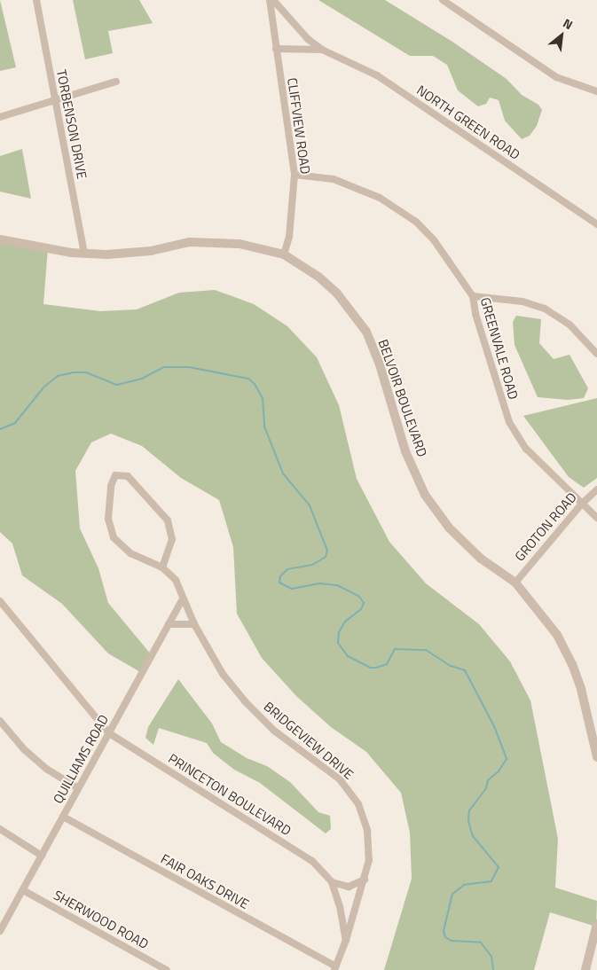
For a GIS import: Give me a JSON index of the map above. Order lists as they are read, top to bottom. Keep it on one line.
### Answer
{"streets":{"street":["NORTH GREEN ROAD","TORBENSON DRIVE","CLIFFVIEW ROAD","GREENVALE ROAD","BELVOIR BOULEVARD","GROTON ROAD","BRIDGEVIEW DRIVE","QUILLIAMS ROAD","PRINCETON BOULEVARD","FAIR OAKS DRIVE","SHERWOOD ROAD"]},"crossings":[["NORTH GREEN ROAD","CLIFFVIEW ROAD"],["TORBENSON DRIVE","BELVOIR BOULEVARD"],["CLIFFVIEW ROAD","GREENVALE ROAD"],["CLIFFVIEW ROAD","BELVOIR BOULEVARD"],["GREENVALE ROAD","GROTON ROAD"],["BELVOIR BOULEVARD","GROTON ROAD"],["BRIDGEVIEW DRIVE","QUILLIAMS ROAD"],["BRIDGEVIEW DRIVE","PRINCETON BOULEVARD"],["QUILLIAMS ROAD","PRINCETON BOULEVARD"],["QUILLIAMS ROAD","FAIR OAKS DRIVE"],["QUILLIAMS ROAD","SHERWOOD ROAD"],["PRINCETON BOULEVARD","FAIR OAKS DRIVE"]],"north":"top right"}
